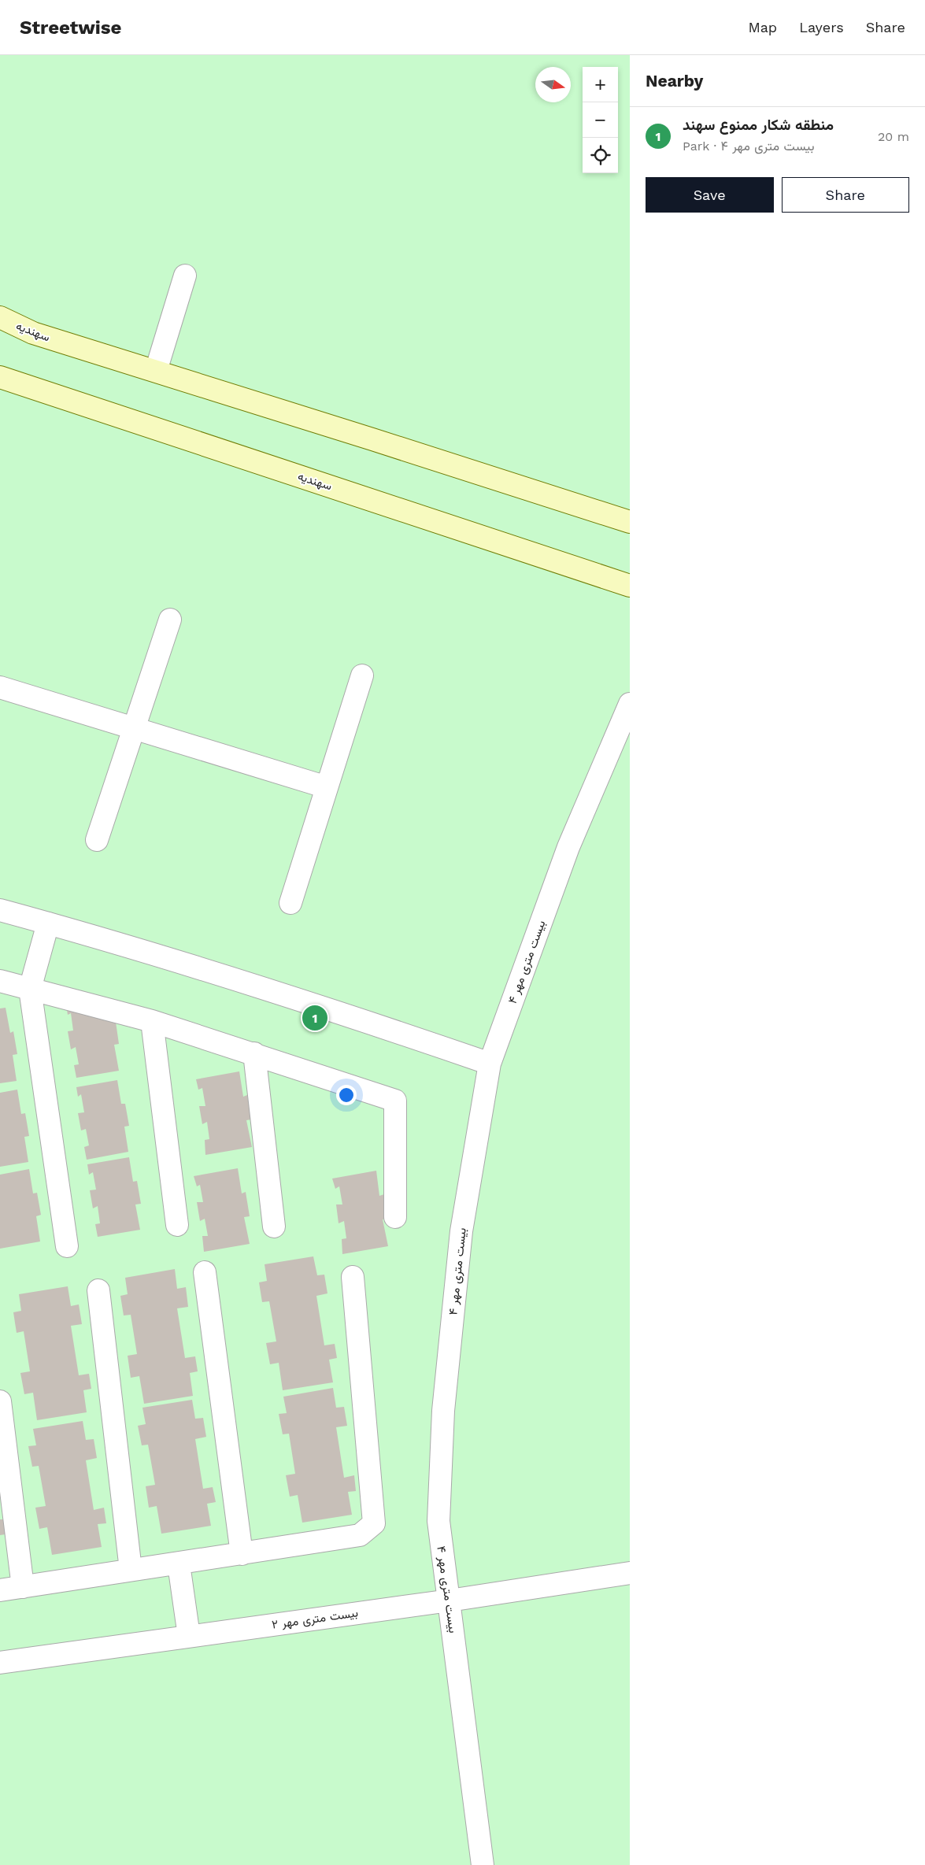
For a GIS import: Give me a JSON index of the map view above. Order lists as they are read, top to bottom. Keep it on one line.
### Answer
{"streets":{"main road":["سهندیه"],"street":["بیست متری مهر ۴","بیست متری مهر ۲"]},"crossings":[["بیست متری مهر ۴","بیست متری مهر ۲"]],"north":"right","page":{"header":"Streetwise","nav":["Map","Layers","Share"],"heading":"Nearby","map_buttons":["+","−"],"list":[{"mark":"1","name":"منطقه شکار ممنوع سهند","note":"Park · بیست متری مهر ۴","value":"20 m"}],"buttons":["Save","Share"],"pins":"1"}}
